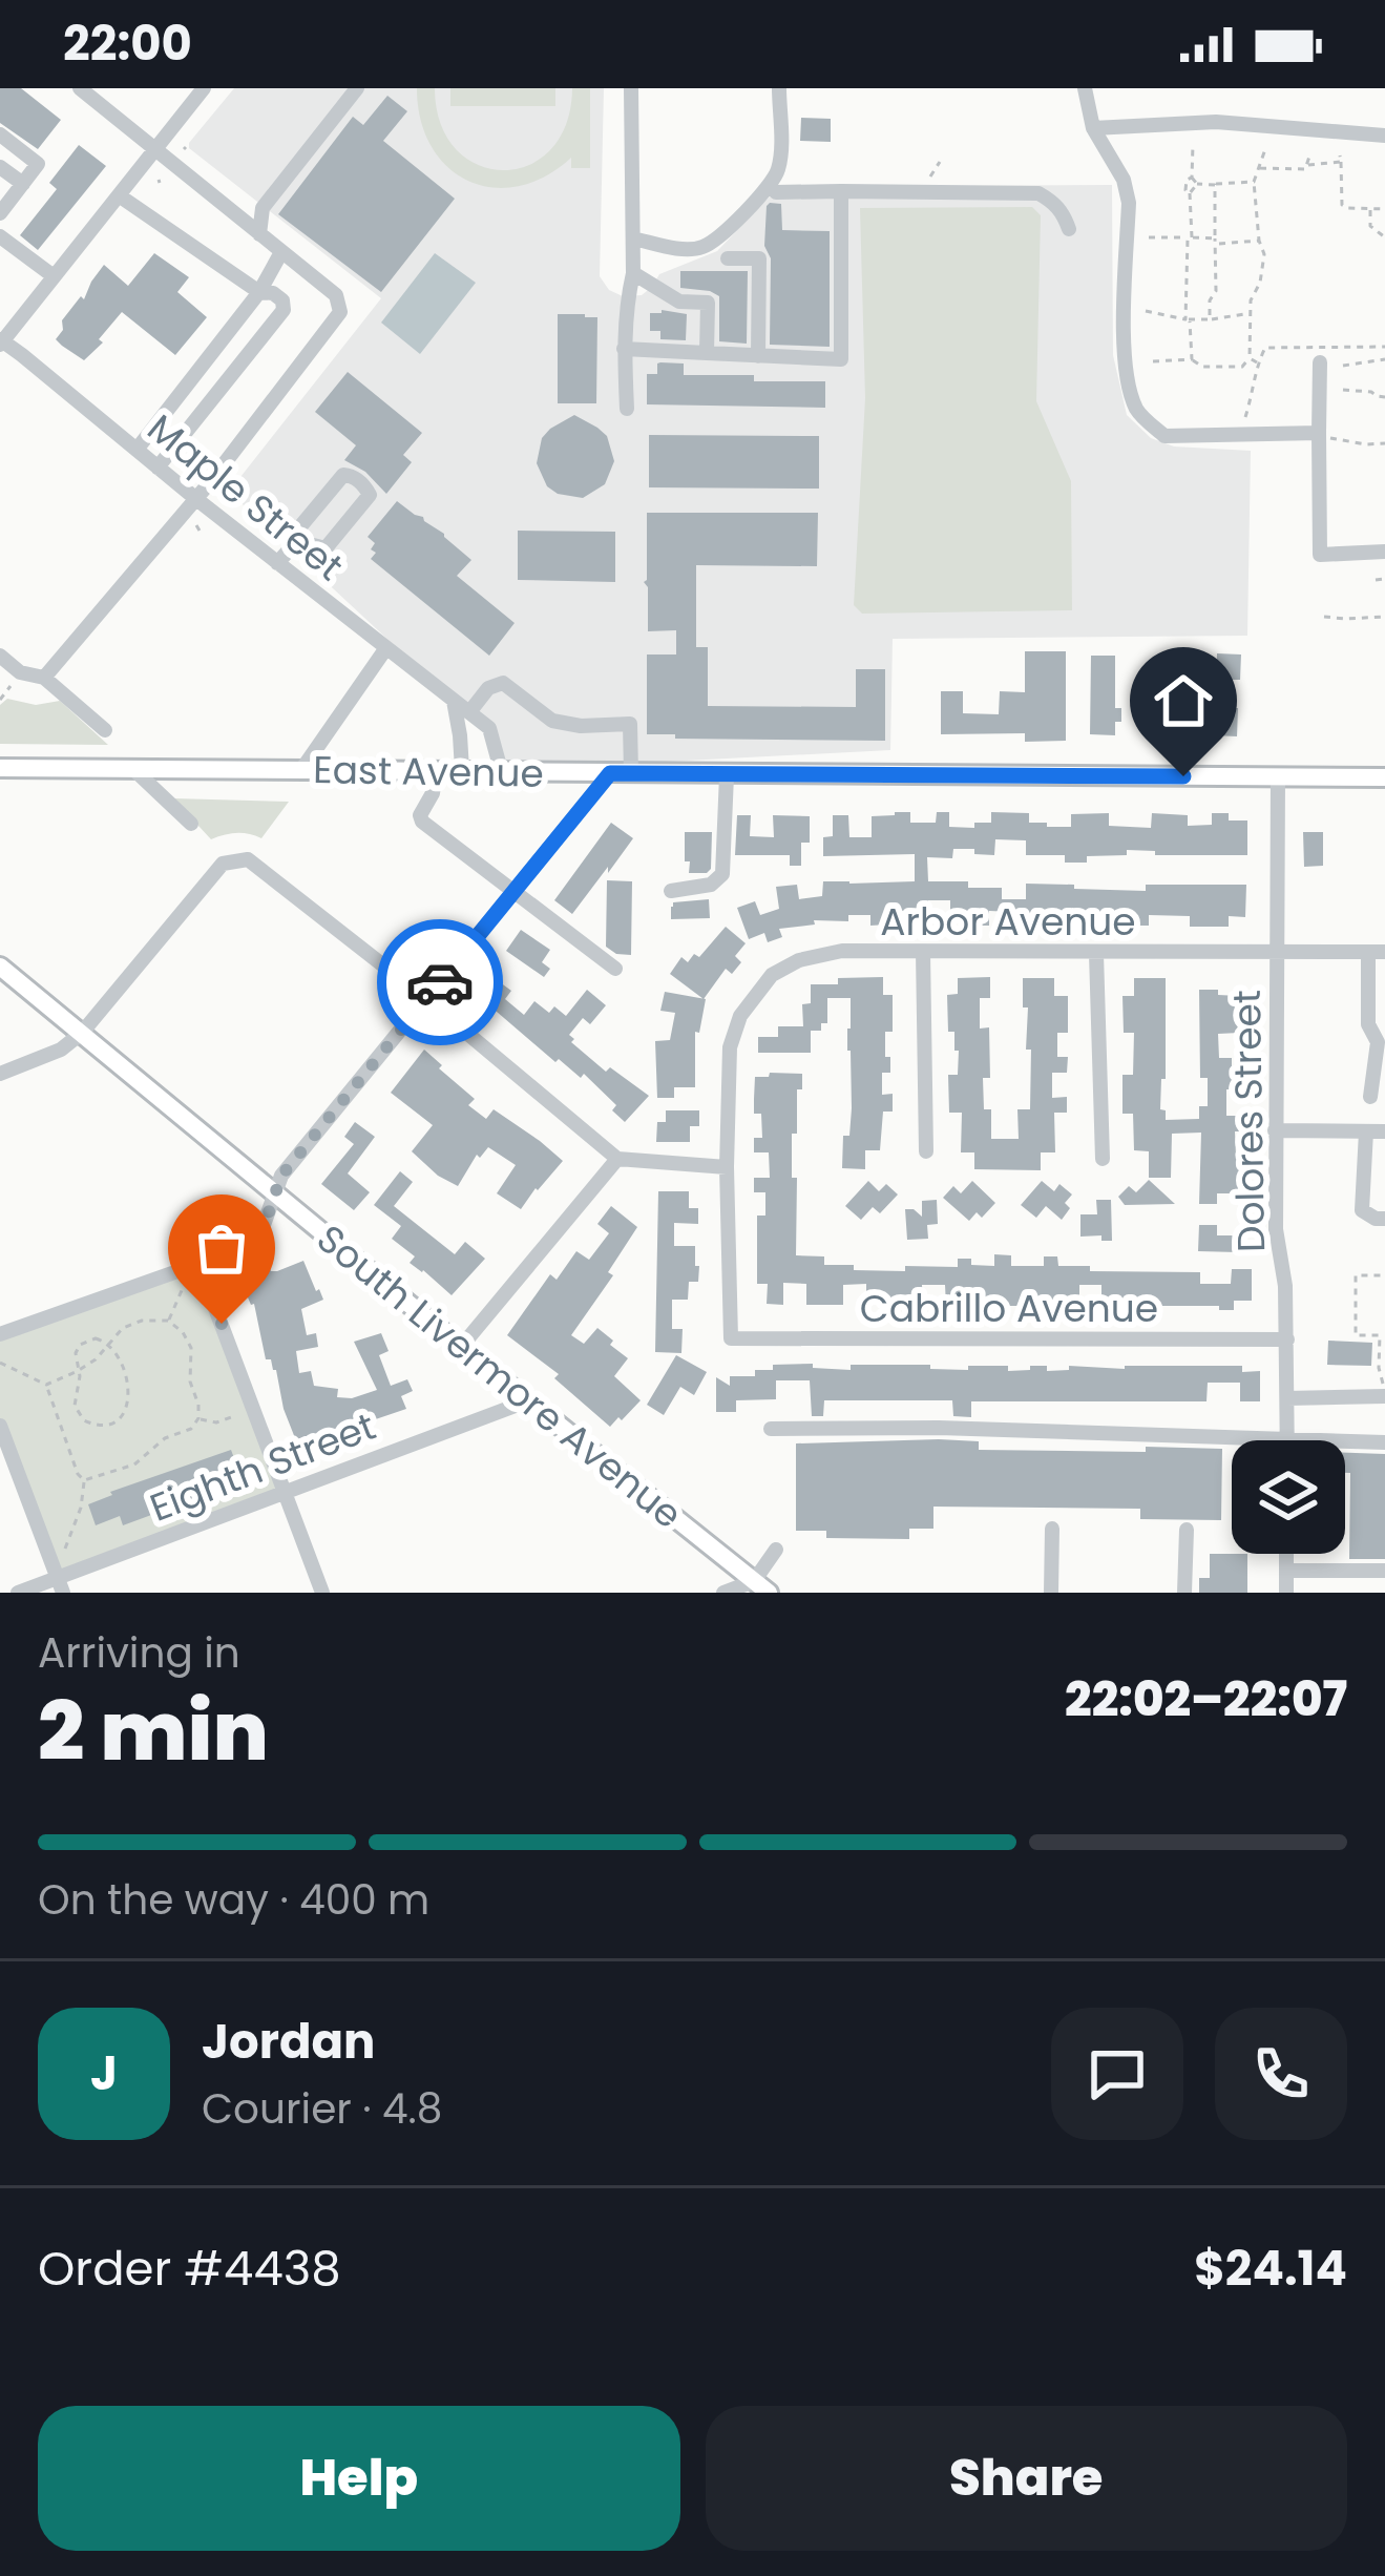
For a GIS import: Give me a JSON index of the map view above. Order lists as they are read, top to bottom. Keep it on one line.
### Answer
{"streets":{"main road":["East Avenue","South Livermore Avenue"],"street":["Maple Street","Arbor Avenue","Dolores Street","Cabrillo Avenue","Eighth Street"]},"crossings":[["Maple Street","East Avenue"],["East Avenue","Dolores Street"],["Arbor Avenue","Dolores Street"],["Arbor Avenue","Cabrillo Avenue"],["Dolores Street","Cabrillo Avenue"],["South Livermore Avenue","Eighth Street"]],"page":{"status":"22:00","heading":["2 min","Arriving in","22:02–22:07"],"panel":["Jordan","Courier · 4.8","Order #4438","$24.14"],"bar":"On the way · 400 m","round":"J","buttons":["Help","Share"]}}
